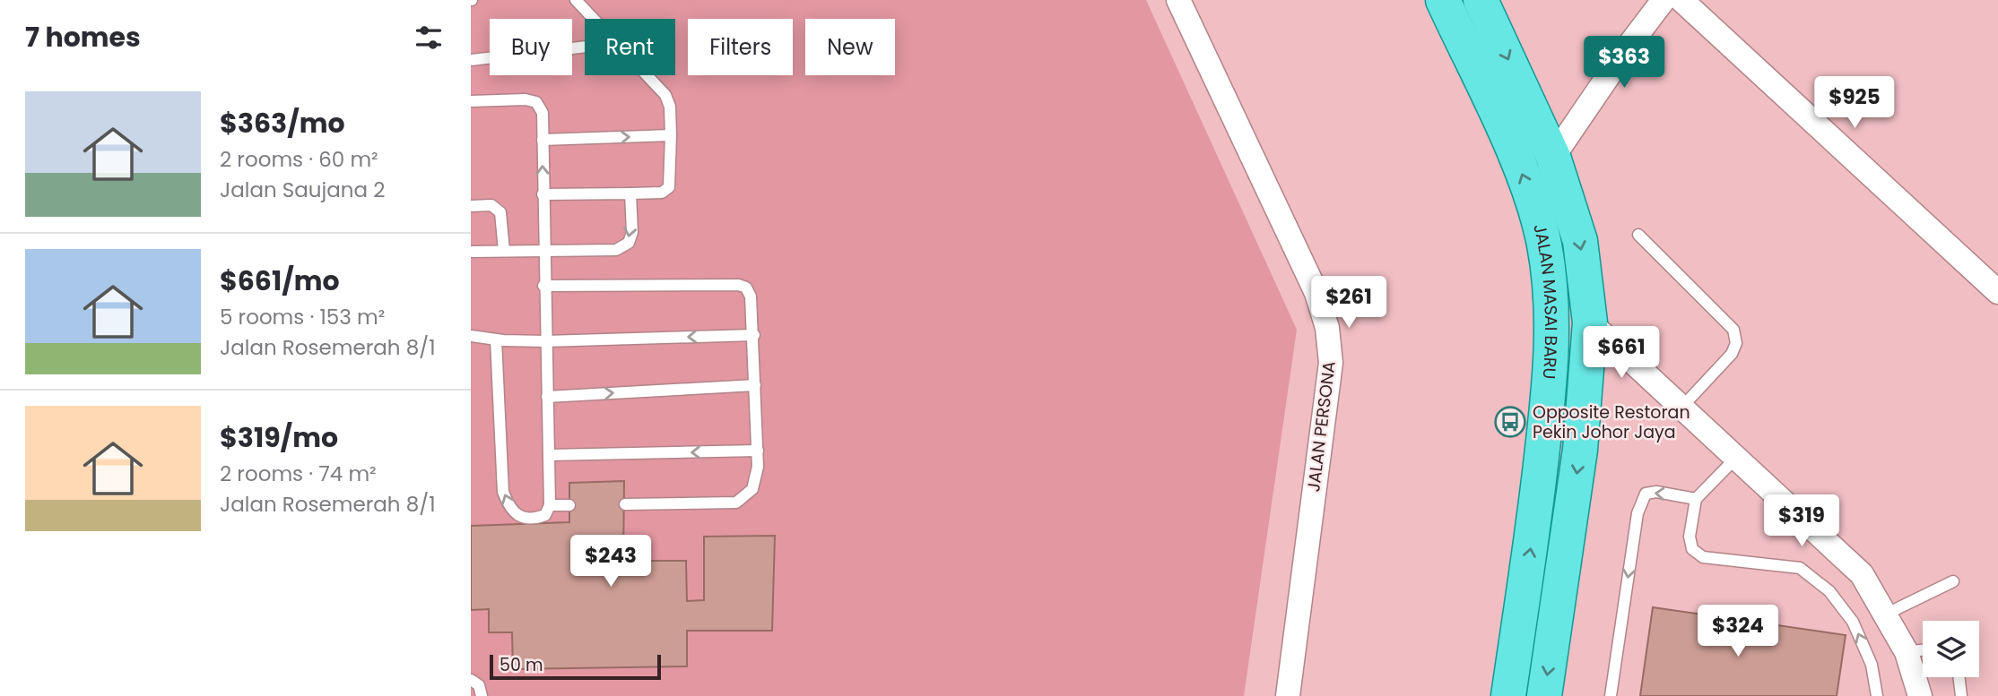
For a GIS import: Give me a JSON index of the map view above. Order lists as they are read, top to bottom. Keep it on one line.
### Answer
{"streets":{"main road":["JALAN MASAI BARU"],"street":["JALAN PERSONA"]},"places":{"bus stop":["Opposite Restoran Pekin Johor Jaya"]},"scale_bar":"50 m","page":{"heading":"7 homes","chip":["Buy","Rent","Filters","New"],"price":["$363","$925","$261","$661","$319","$243","$324"],"list":[{"name":"$363/mo","note":"2 rooms · 60 m² · Jalan Saujana 2"},{"name":"$661/mo","note":"5 rooms · 153 m² · Jalan Rosemerah 8/1"},{"name":"$319/mo","note":"2 rooms · 74 m² · Jalan Rosemerah 8/1"}],"scale":"50 m"}}
